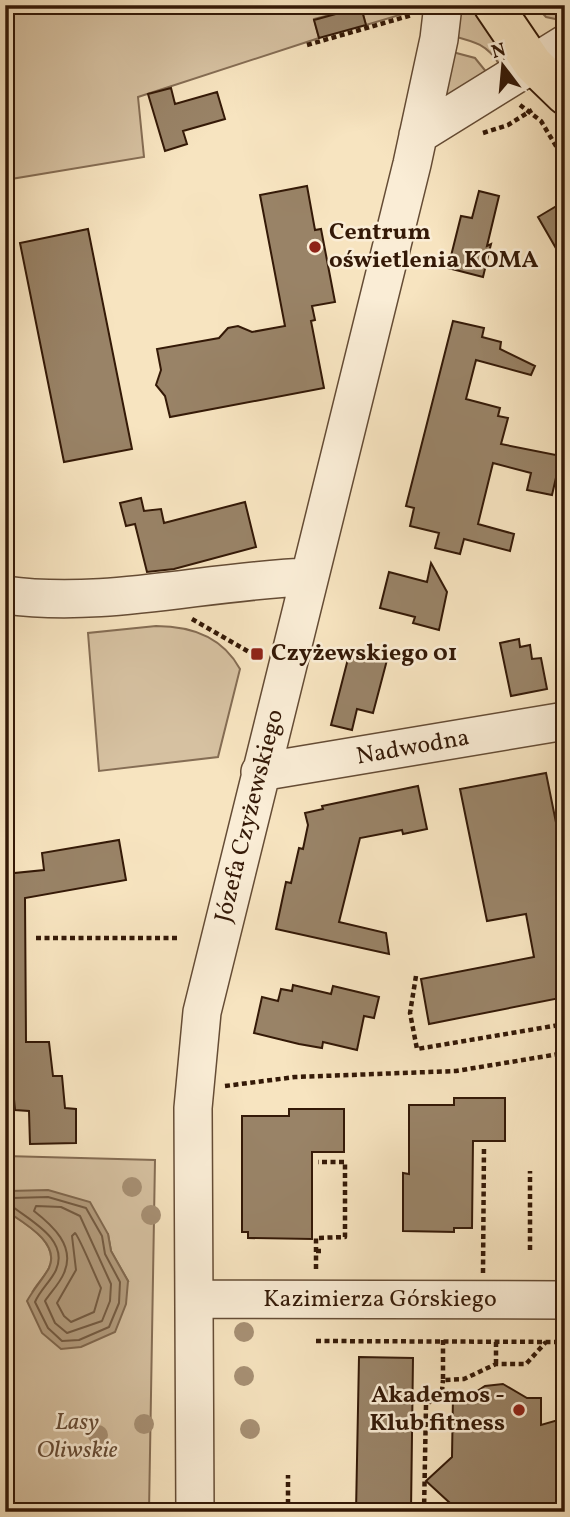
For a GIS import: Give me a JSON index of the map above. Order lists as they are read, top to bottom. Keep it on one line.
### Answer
{"streets":{"street":["Nadwodna","Józefa Czyżewskiego","Kazimierza Górskiego"]},"crossings":[["Nadwodna","Józefa Czyżewskiego"],["Józefa Czyżewskiego","Kazimierza Górskiego"]],"parks":["Lasy Oliwskie"],"places":{"other":["Centrum oświetlenia KOMA","Akademos - Klub fitness"],"transit":["Czyżewskiego 01"]},"north":"top"}
